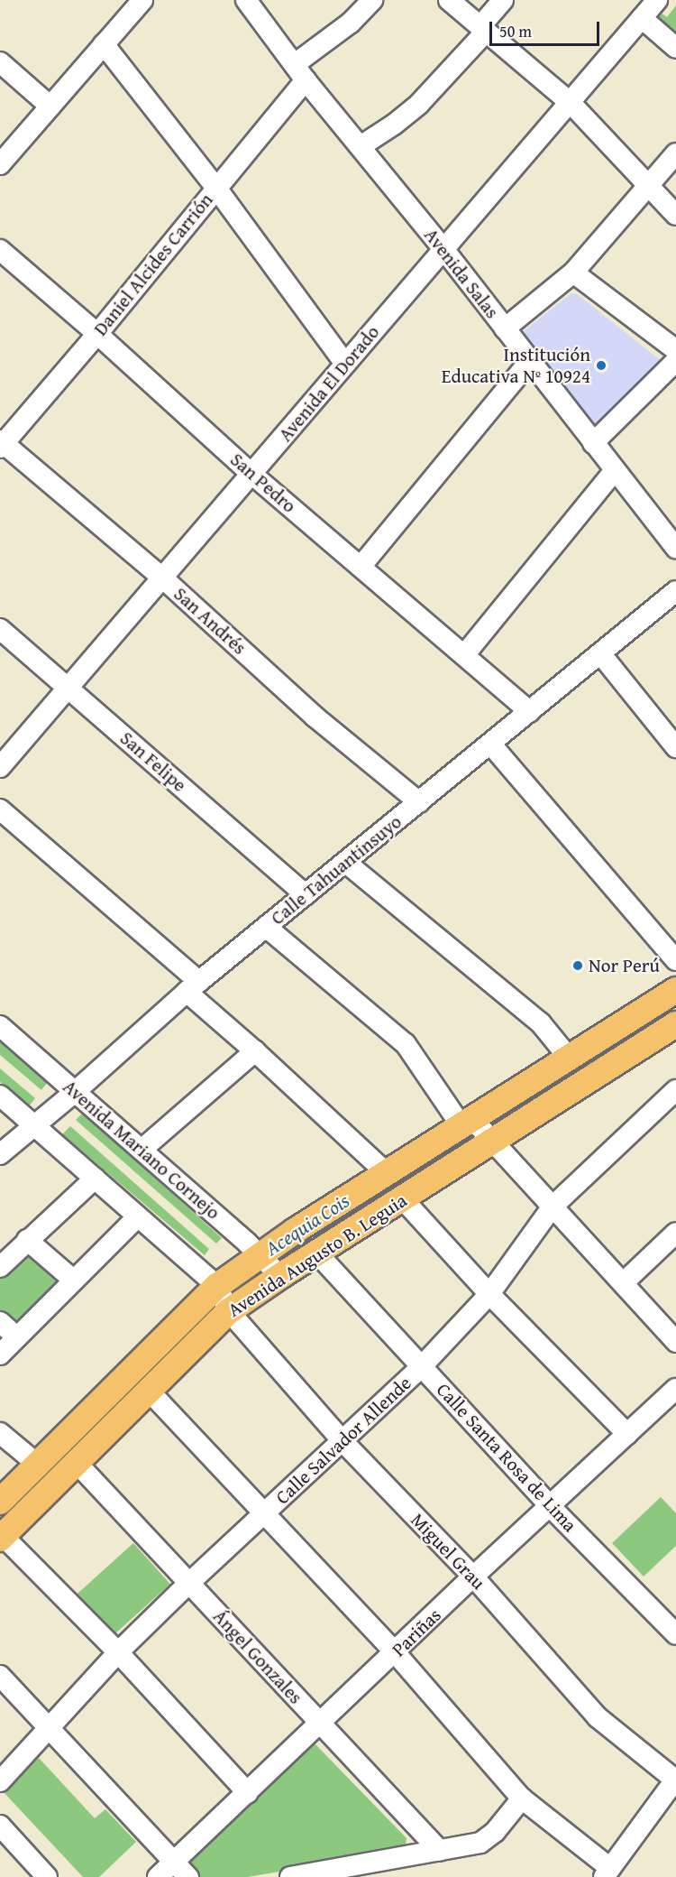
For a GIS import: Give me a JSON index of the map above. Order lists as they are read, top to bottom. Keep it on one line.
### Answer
{"streets":{"main road":["Avenida Augusto B. Leguia"],"street":["Daniel Alcides Carrión","Avenida Salas","Avenida El Dorado","San Pedro","San Andrés","San Felipe","Calle Tahuantinsuyo","Avenida Mariano Cornejo","Calle Salvador Allende","Calle Santa Rosa de Lima","Miguel Grau","Pariñas","Ángel Gonzales"]},"crossings":[["Daniel Alcides Carrión","Avenida Salas"],["Daniel Alcides Carrión","San Pedro"],["Daniel Alcides Carrión","San Andrés"],["Avenida Salas","Avenida El Dorado"],["Avenida El Dorado","San Pedro"],["Avenida El Dorado","San Andrés"],["Avenida El Dorado","San Felipe"],["San Pedro","Calle Tahuantinsuyo"],["San Andrés","Calle Tahuantinsuyo"],["San Felipe","Calle Tahuantinsuyo"],["Calle Tahuantinsuyo","Avenida Mariano Cornejo"],["Avenida Mariano Cornejo","Avenida Augusto B. Leguia"],["Avenida Augusto B. Leguia","Calle Santa Rosa de Lima"],["Avenida Augusto B. Leguia","Miguel Grau"],["Avenida Augusto B. Leguia","Ángel Gonzales"],["Calle Salvador Allende","Calle Santa Rosa de Lima"],["Calle Salvador Allende","Miguel Grau"],["Calle Salvador Allende","Ángel Gonzales"],["Calle Santa Rosa de Lima","Pariñas"],["Miguel Grau","Pariñas"],["Pariñas","Ángel Gonzales"]],"water":["Acequia Cois"],"places":["Institución Educativa Nº 10924","Nor Perú"],"scale_bar":"50 m"}
